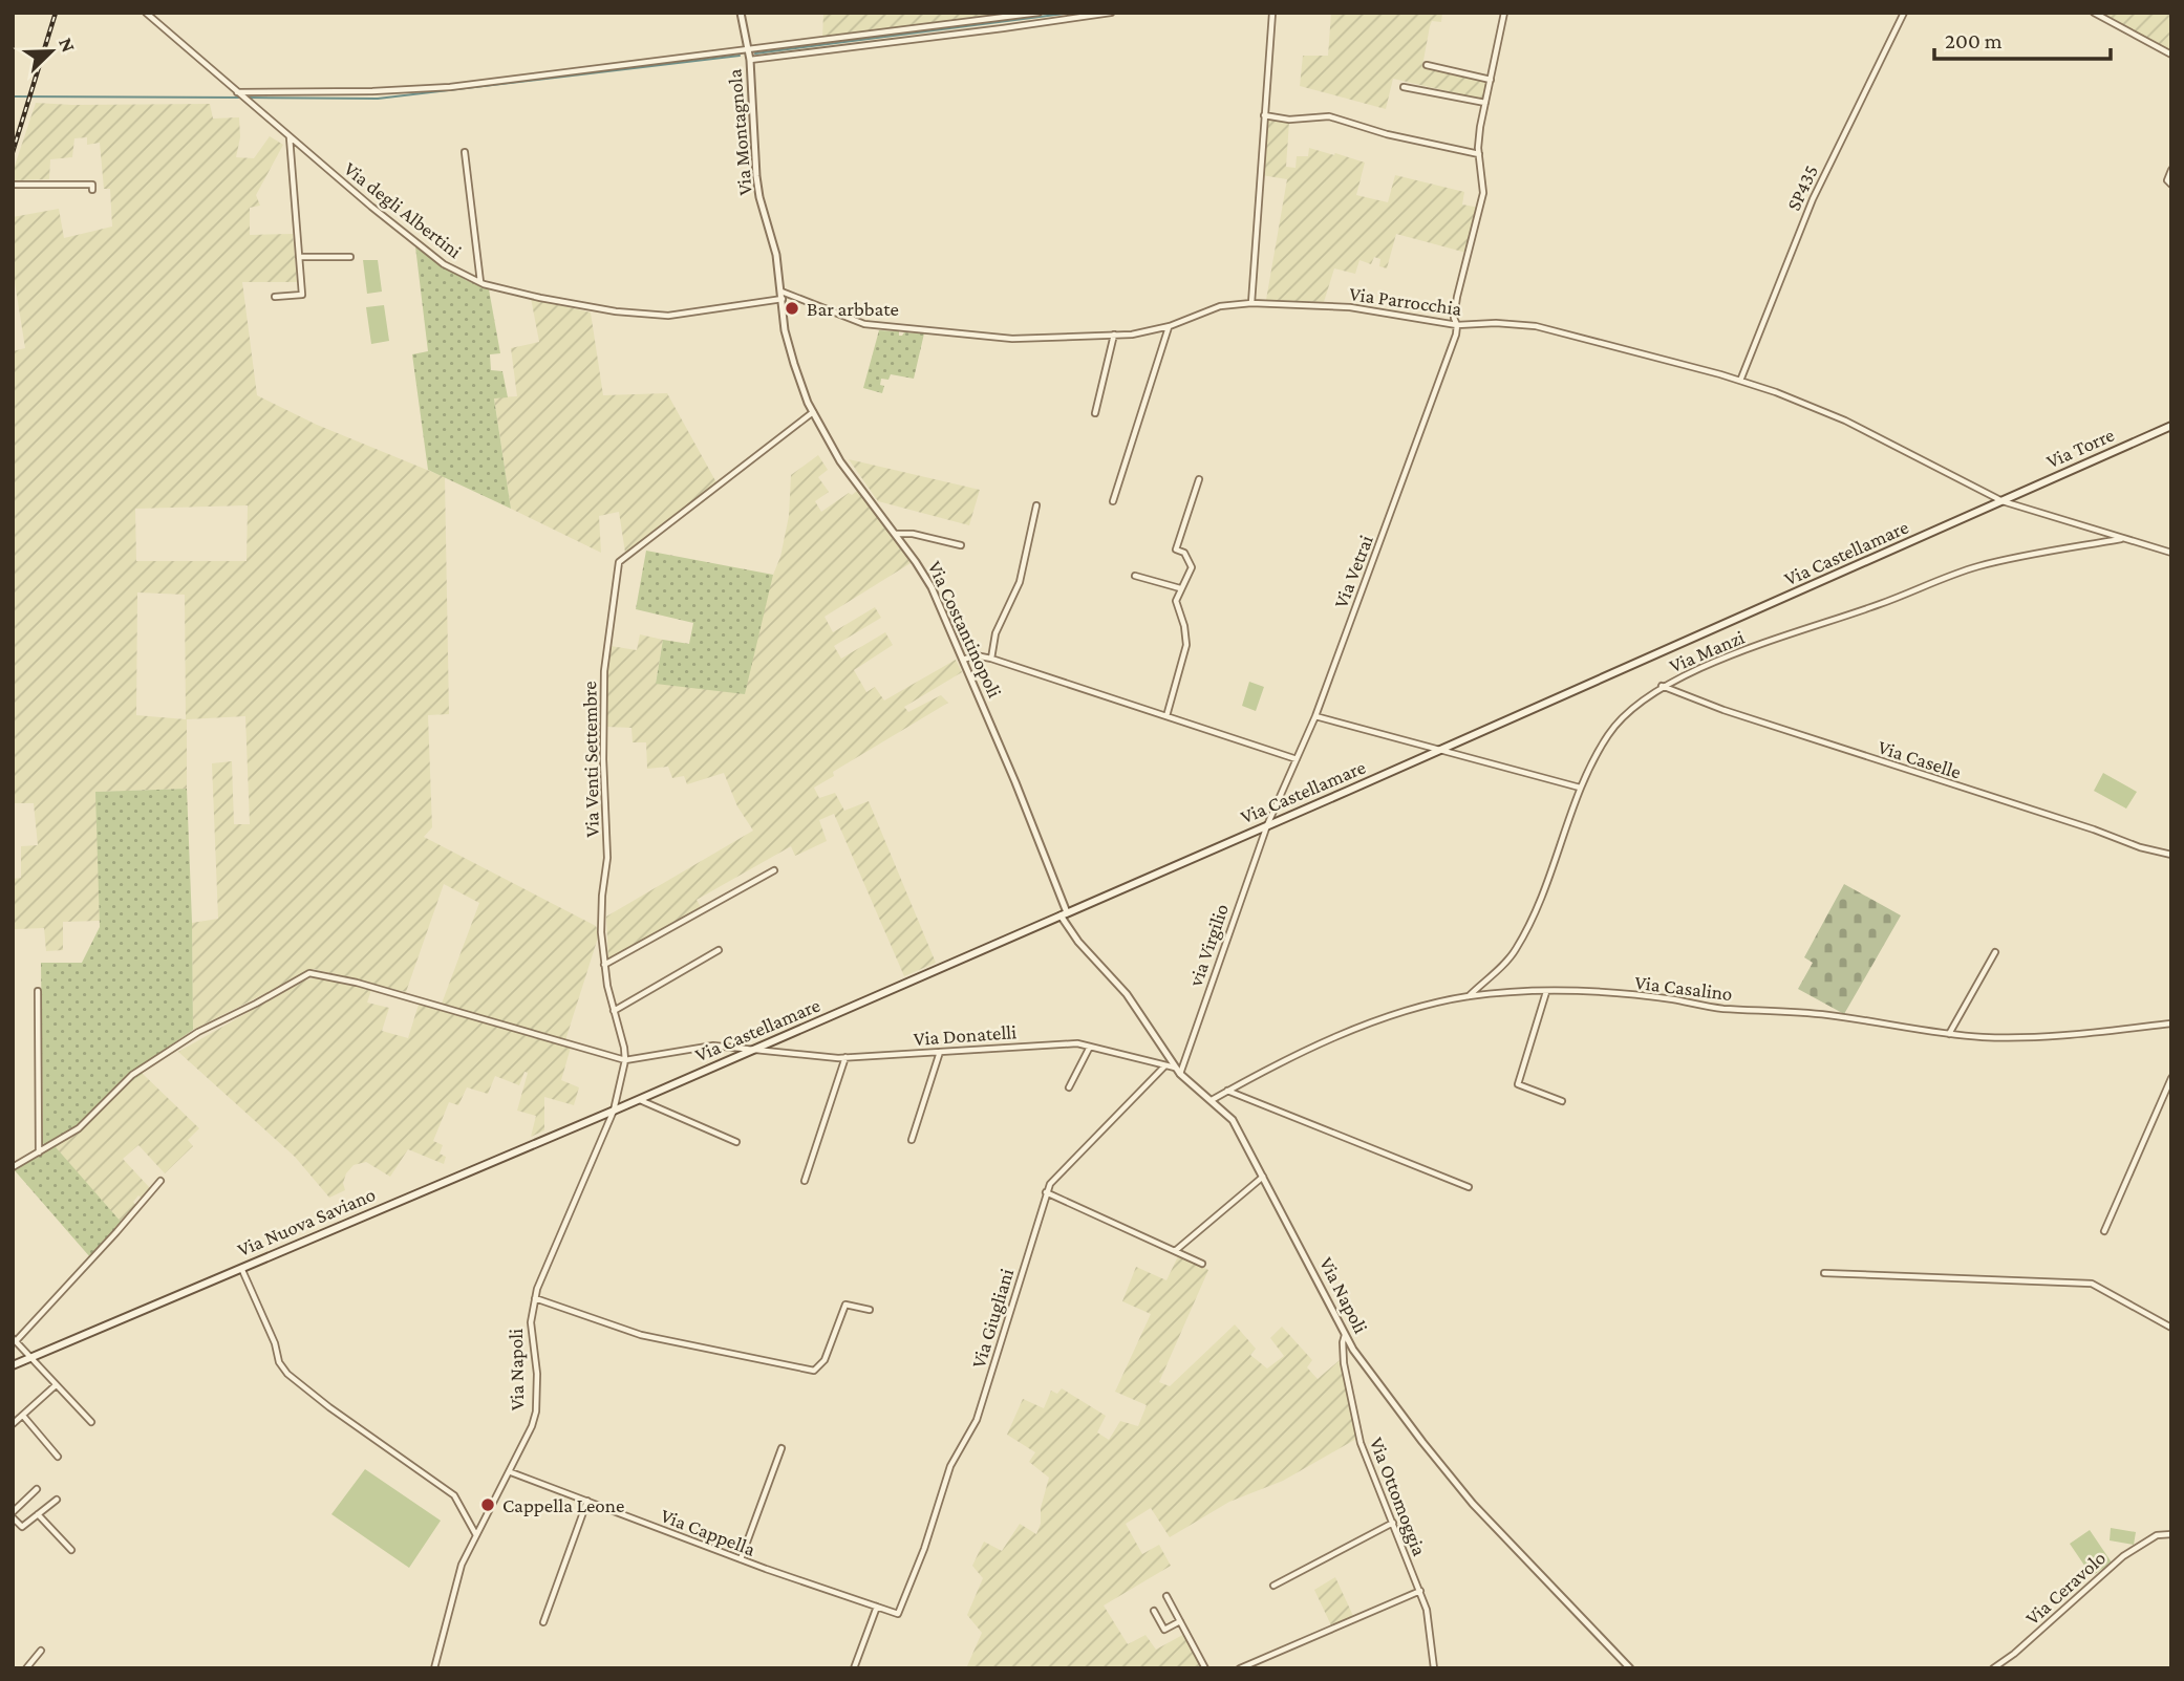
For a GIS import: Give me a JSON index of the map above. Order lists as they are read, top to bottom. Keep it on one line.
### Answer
{"streets":{"main road":["Via Torre","Via Castellamare","Via Nuova Saviano"],"street":["Via Montagnola","SP435","Via degli Albertini","Via Parrocchia","Via Vetrai","Via Costantinopoli","Via Manzi","Via Venti Settembre","Via Caselle","via Virgilio","Via Casalino","Via Donatelli","Via Napoli","Via Giugliani","Via Ottomoggia","Via Cappella","Via Ceravolo"]},"crossings":[["Via Montagnola","Via degli Albertini"],["Via Montagnola","Via Parrocchia"],["Via Montagnola","Via Costantinopoli"],["SP435","Via Parrocchia"],["Via degli Albertini","Via Parrocchia"],["Via degli Albertini","Via Costantinopoli"],["Via Parrocchia","Via Torre"],["Via Parrocchia","Via Castellamare"],["Via Parrocchia","Via Vetrai"],["Via Parrocchia","Via Costantinopoli"],["Via Parrocchia","Via Manzi"],["Via Torre","Via Castellamare"],["Via Castellamare","Via Vetrai"],["Via Castellamare","Via Costantinopoli"],["Via Castellamare","Via Venti Settembre"],["Via Castellamare","via Virgilio"],["Via Castellamare","Via Donatelli"],["Via Castellamare","Via Nuova Saviano"],["Via Castellamare","Via Napoli"],["Via Vetrai","via Virgilio"],["Via Costantinopoli","Via Venti Settembre"],["Via Costantinopoli","Via Napoli"],["Via Manzi","Via Caselle"],["Via Manzi","Via Casalino"],["Via Venti Settembre","Via Donatelli"],["Via Venti Settembre","Via Nuova Saviano"],["Via Venti Settembre","Via Napoli"],["via Virgilio","Via Napoli"],["Via Casalino","Via Napoli"],["Via Donatelli","Via Napoli"],["Via Donatelli","Via Giugliani"],["Via Nuova Saviano","Via Napoli"],["Via Napoli","Via Ottomoggia"],["Via Napoli","Via Cappella"],["Via Giugliani","Via Cappella"]],"places":["Bar arbbate","Cappella Leone"],"scale_bar":"200 m","north":"top right"}
